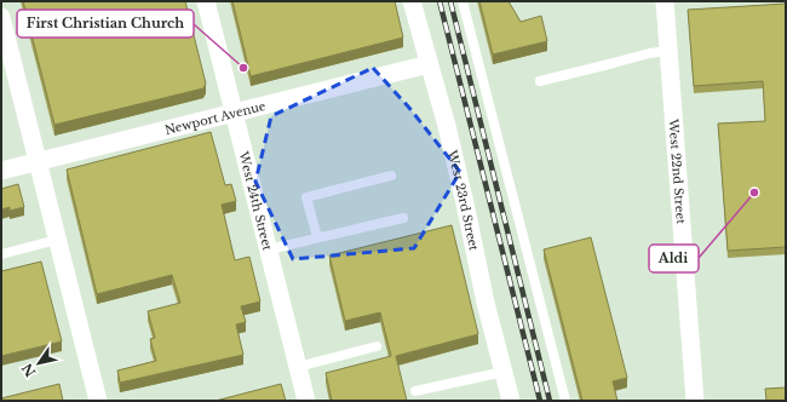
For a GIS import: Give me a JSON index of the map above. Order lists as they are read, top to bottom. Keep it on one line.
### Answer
{"streets":{"street":["Newport Avenue","West 22nd Street","West 23rd Street","West 24th Street"]},"crossings":[["Newport Avenue","West 23rd Street"],["Newport Avenue","West 24th Street"]],"places":["First Christian Church","Aldi"],"north":"bottom left"}
